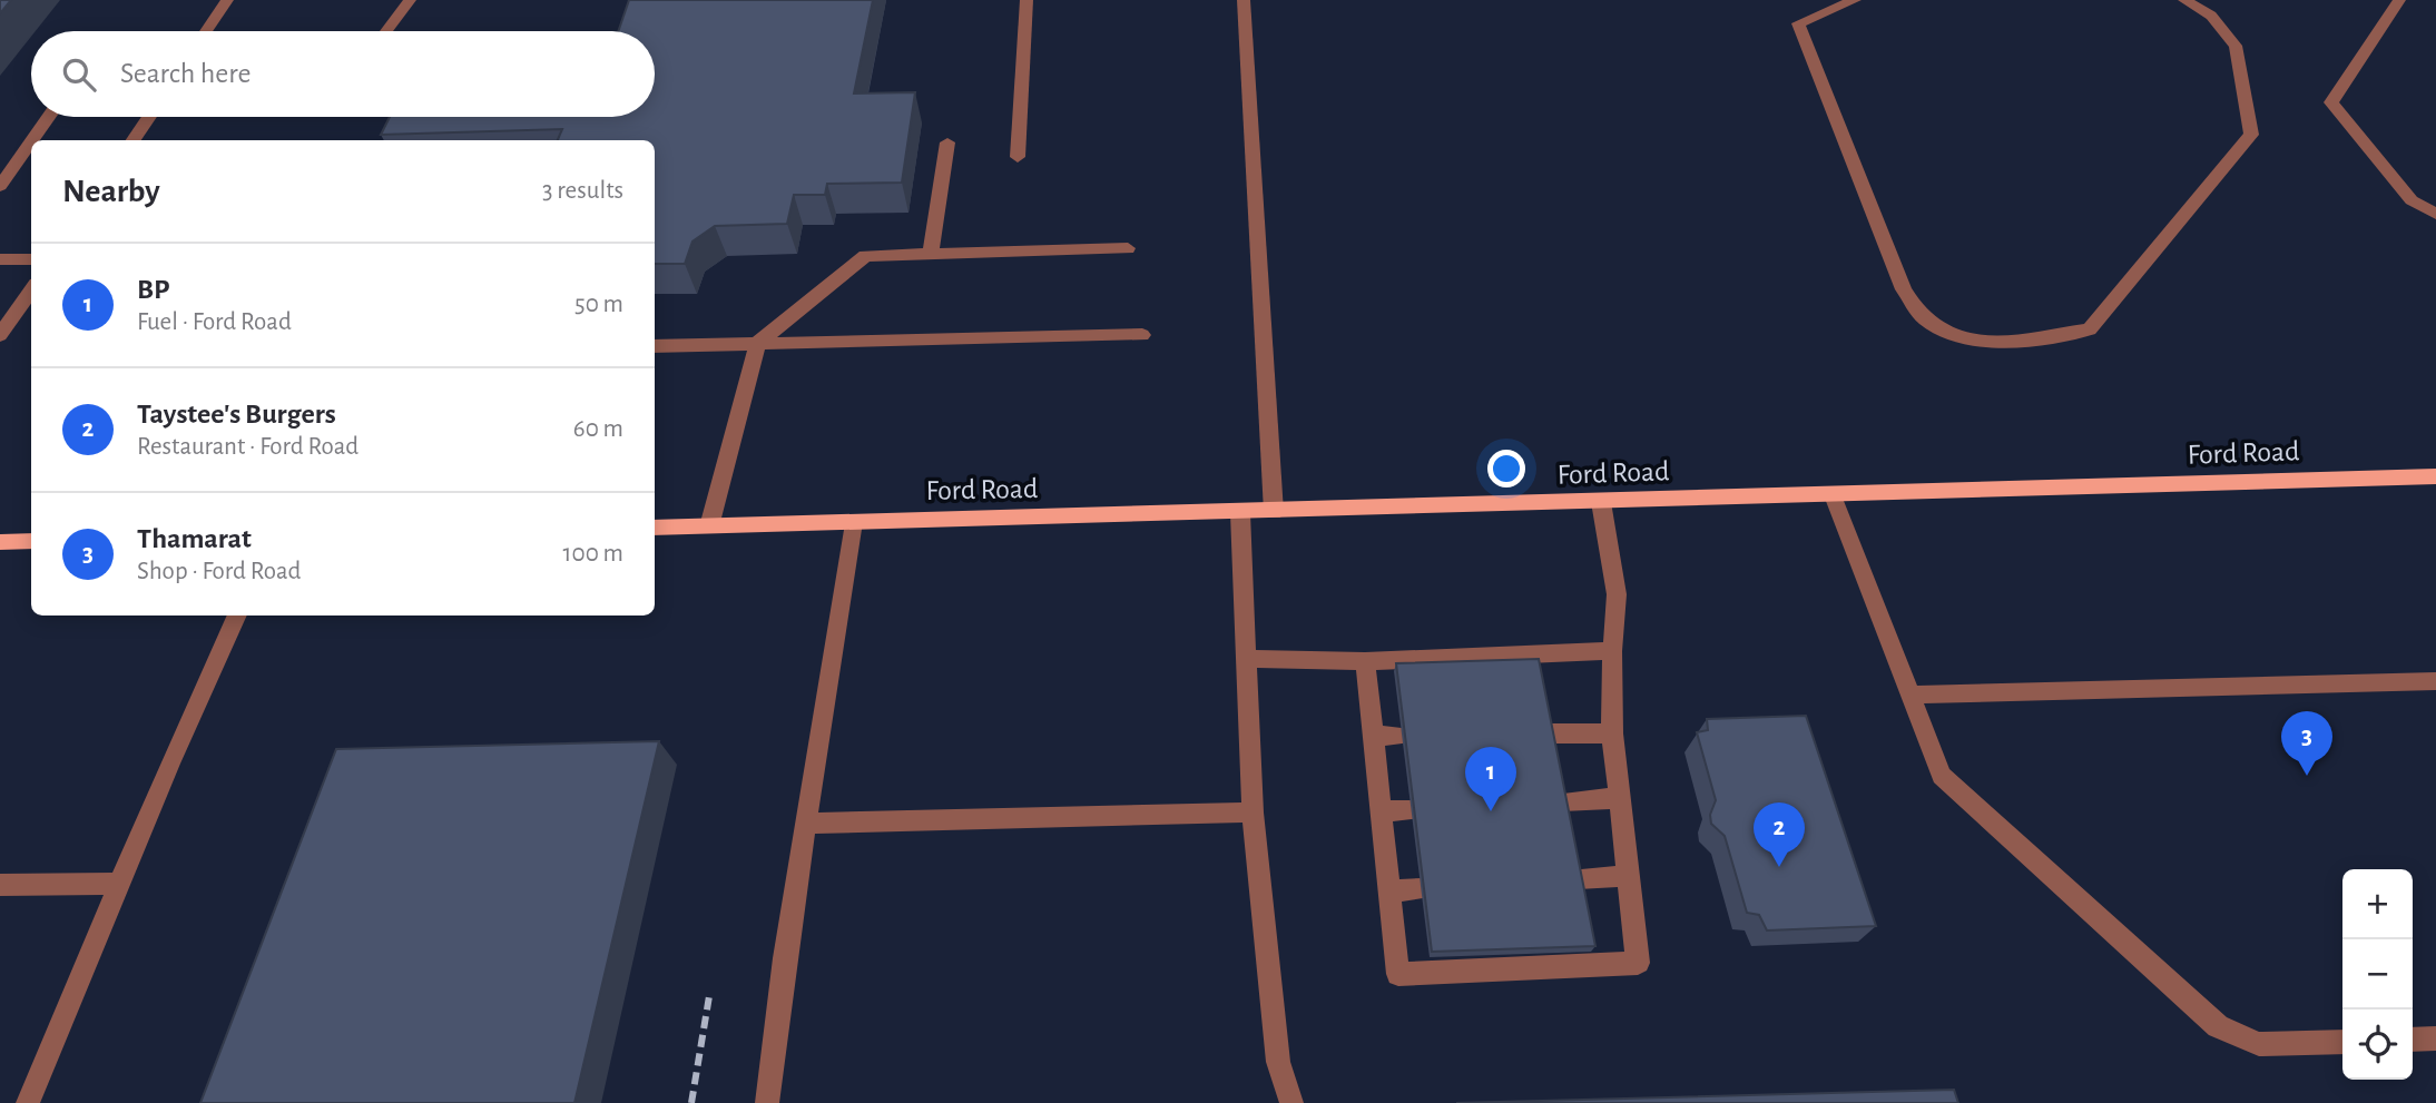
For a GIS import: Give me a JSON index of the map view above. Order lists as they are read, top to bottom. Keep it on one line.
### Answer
{"streets":{"main road":["Ford Road"]},"page":{"search":"Search here","heading":["Nearby","3 results"],"list":[{"mark":"1","name":"BP","note":"Fuel · Ford Road","value":"50 m"},{"mark":"2","name":"Taystee's Burgers","note":"Restaurant · Ford Road","value":"60 m"},{"mark":"3","name":"Thamarat","note":"Shop · Ford Road","value":"100 m"}],"pins":["3","1","2"],"map_buttons":["+","−"]}}
